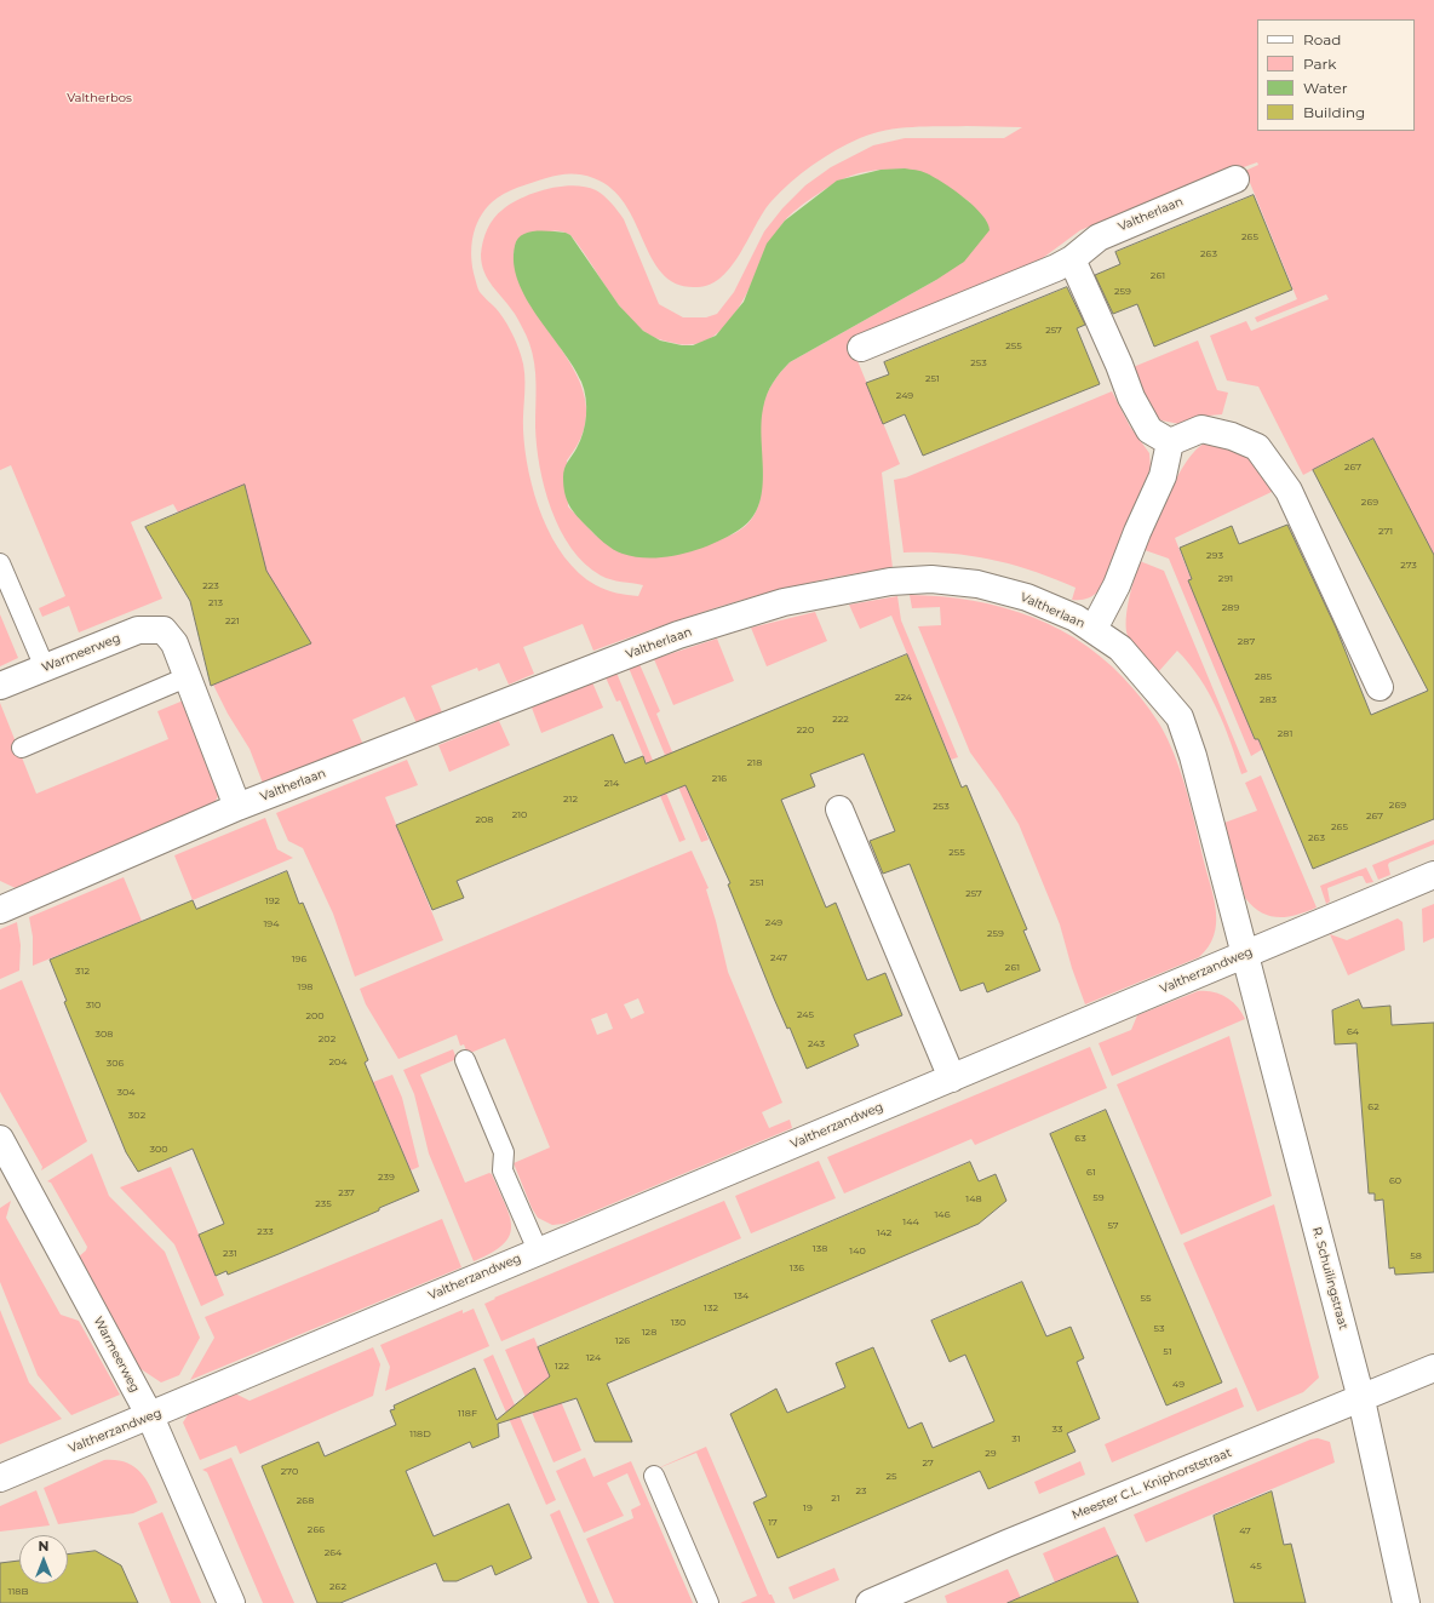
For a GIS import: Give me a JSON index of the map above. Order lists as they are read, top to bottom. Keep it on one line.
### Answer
{"streets":{"street":["Valtherlaan","Warmeerweg","Valtherzandweg","R. Schuilingstraat","Meester C.L. Kniphorststraat"]},"crossings":[["Valtherlaan","Valtherzandweg"],["Valtherlaan","R. Schuilingstraat"],["Warmeerweg","Valtherzandweg"],["Valtherzandweg","R. Schuilingstraat"],["R. Schuilingstraat","Meester C.L. Kniphorststraat"]],"parks":["Valtherbos"],"house_numbers":["265","263","261","259","257","255","253","251","249","267","269","271","293","273","291","223","213","289","221","287","285","224","283","222","220","281","218","216","214","212","269","253","210","267","208","265","263","255","251","257","192","249","194","259","247","196","261","312","198","310","245","200","64","308","202","243","204","306","304","62","302","63","300","61","239","60","237","59","148","235","146","144","57","233","142","138","140","231","58","136","134","55","132","130","53","128","126","51","124","122","49","118F","33","118D","31","29","27","270","25","23","21","268","19","17","266","47","264","45","262","118B"],"legend":["Road","Park","Water","Building"],"north":"top"}
